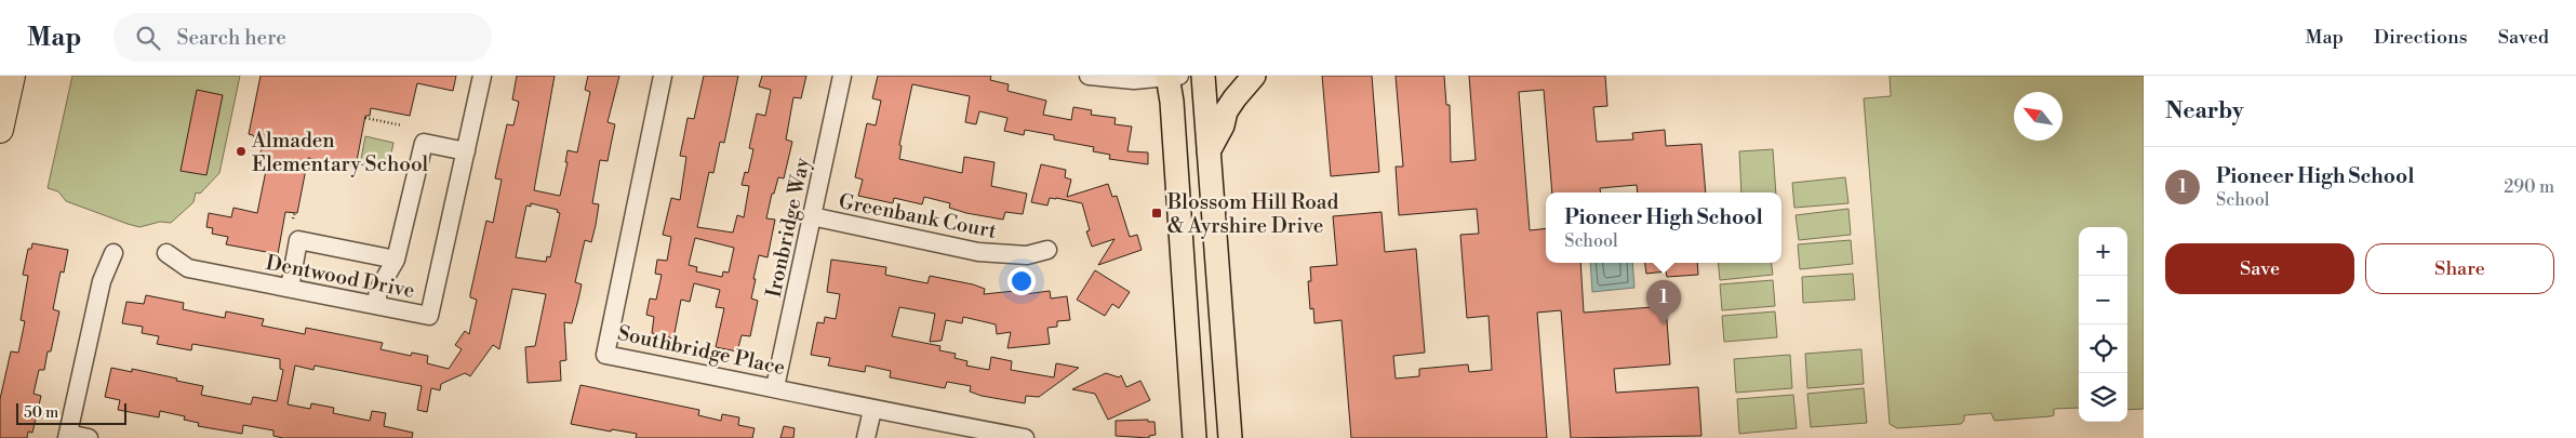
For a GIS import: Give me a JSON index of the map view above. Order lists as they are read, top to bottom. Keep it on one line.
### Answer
{"streets":{"street":["Greenbank Court","Ironbridge Way","Dentwood Drive","Southbridge Place"]},"crossings":[["Greenbank Court","Ironbridge Way"],["Ironbridge Way","Southbridge Place"]],"places":{"other":["Almaden Elementary School"],"transit":["Blossom Hill Road & Ayrshire Drive"]},"scale_bar":"50 m","north":"top left","page":{"header":"Map","search":"Search here","nav":["Map","Directions","Saved"],"heading":"Nearby","list":[{"mark":"1","name":"Pioneer High School","note":"School","value":"290 m"}],"popup":["Pioneer High School","School"],"map_buttons":["+","−"],"buttons":["Save","Share"],"pins":"1","scale":"50 m"}}
